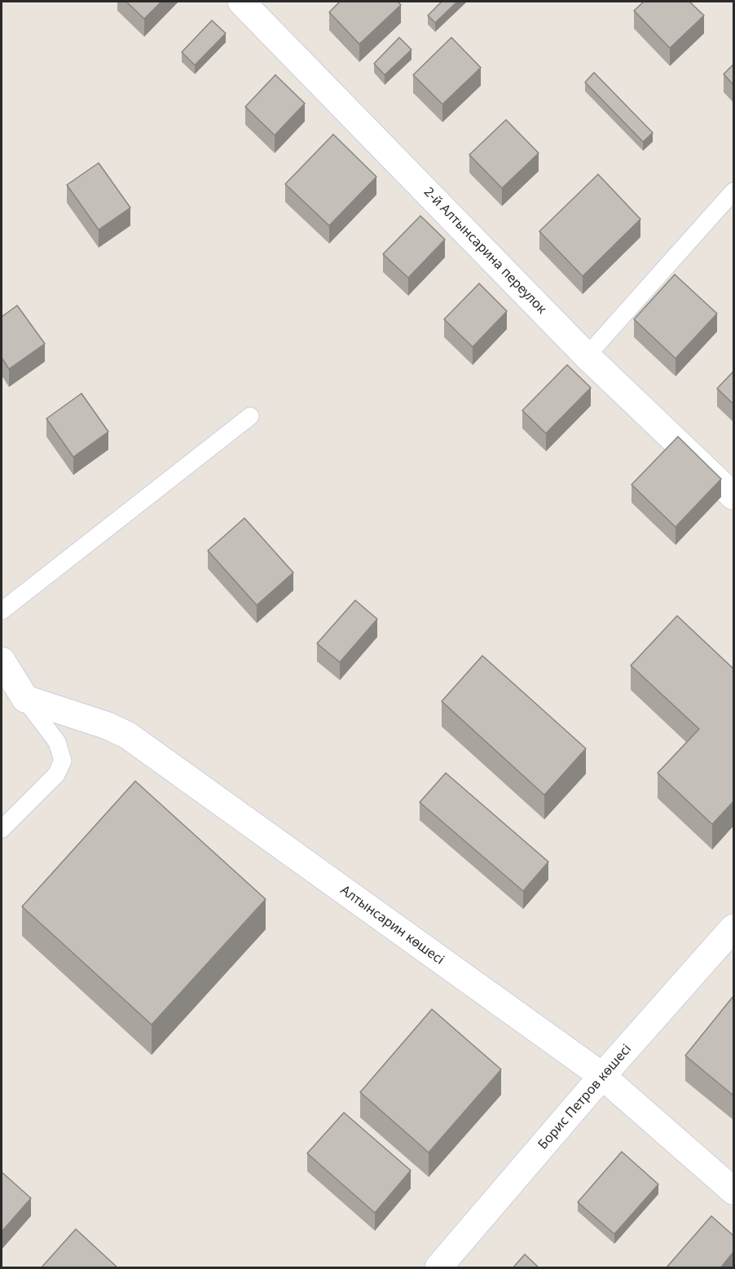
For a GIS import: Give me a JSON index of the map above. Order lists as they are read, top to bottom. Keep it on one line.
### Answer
{"streets":{"street":["2-й Алтынсарина переулок","Алтынсарин көшесі","Борис Петров көшесі"]},"crossings":[["Алтынсарин көшесі","Борис Петров көшесі"]]}
